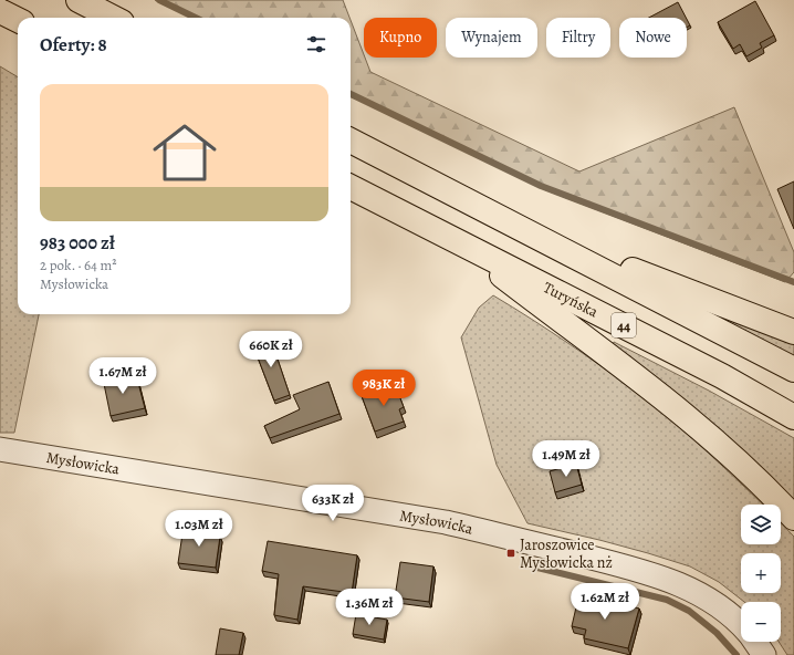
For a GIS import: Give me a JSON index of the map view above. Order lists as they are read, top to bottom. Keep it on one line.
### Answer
{"streets":{"highway":["Turyńska","44"],"street":["Mysłowicka"]},"places":{"transit":["Jaroszowice Mysłowicka nż"]},"page":{"chip":["Kupno","Wynajem","Filtry","Nowe"],"heading":"Oferty: 8","list":[{"name":"983 000 zł","note":"2 pok. · 64 m² · Mysłowicka"}],"price":["660K zł","1.67M zł","983K zł","1.49M zł","633K zł","1.03M zł","1.62M zł","1.36M zł"],"map_buttons":["+","−"]}}
